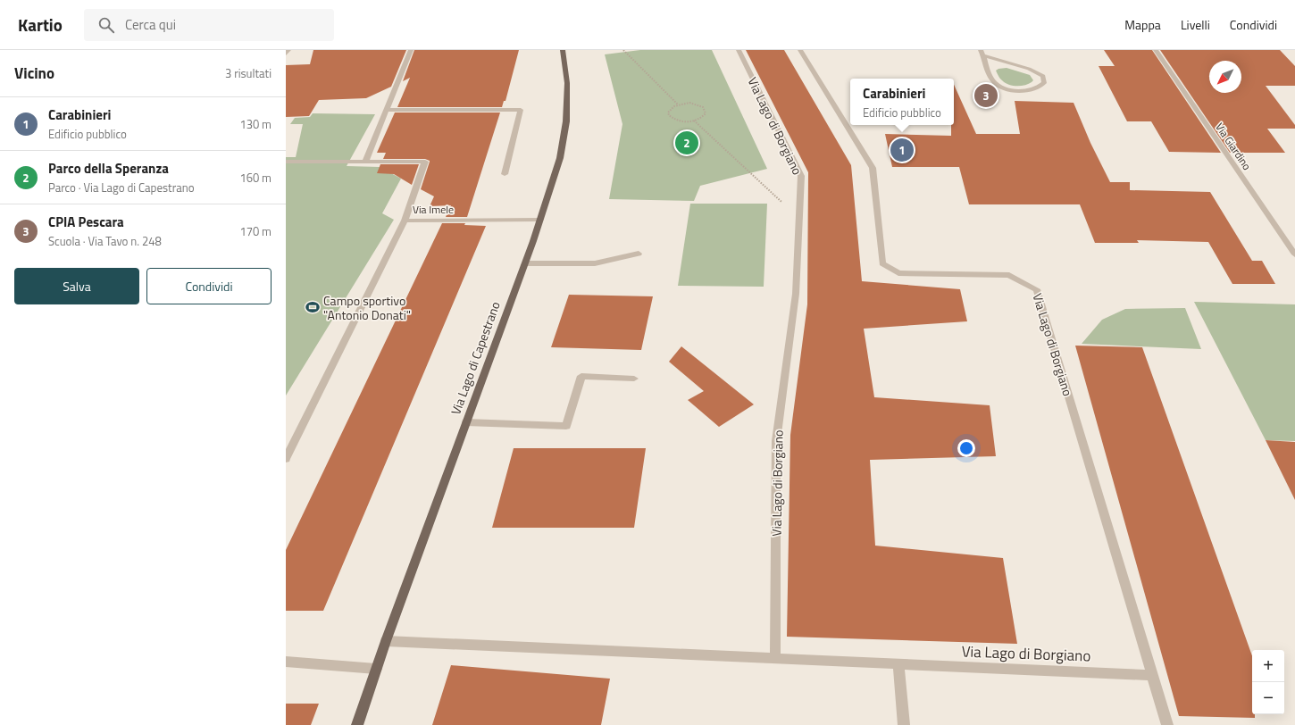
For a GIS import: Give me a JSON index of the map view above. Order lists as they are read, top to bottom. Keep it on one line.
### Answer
{"streets":{"main road":["Via Lago di Capestrano"],"street":["Via Lago di Borgiano","Via Giardino","Via Imele"]},"crossings":[["Via Imele","Via Lago di Capestrano"]],"places":{"sports":["Campo sportivo \"Antonio Donati\""]},"north":"bottom left","page":{"header":"Kartio","search":"Cerca qui","nav":["Mappa","Livelli","Condividi"],"heading":["Vicino","3 risultati"],"popup":["Carabinieri","Edificio pubblico"],"pins":["3","2","1"],"list":[{"mark":"1","name":"Carabinieri","note":"Edificio pubblico","value":"130 m"},{"mark":"2","name":"Parco della Speranza","note":"Parco · Via Lago di Capestrano","value":"160 m"},{"mark":"3","name":"CPIA Pescara","note":"Scuola · Via Tavo n. 248","value":"170 m"}],"buttons":["Salva","Condividi"],"map_buttons":["+","−"]}}
